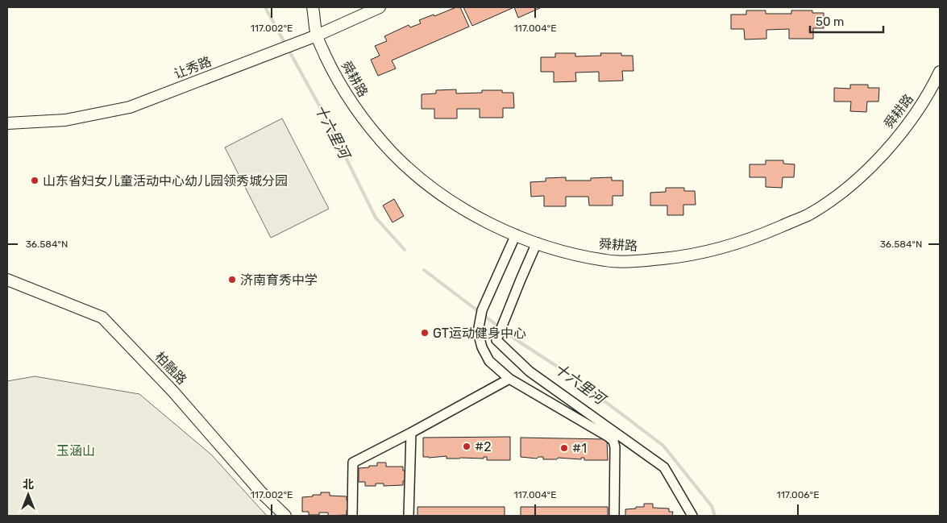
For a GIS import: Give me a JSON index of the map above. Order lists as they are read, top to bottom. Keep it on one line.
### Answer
{"streets":{"street":["让秀路","舜耕路","柏融路"]},"crossings":[["让秀路","舜耕路"]],"water":["十六里河"],"parks":["玉涵山"],"places":["山东省妇女儿童活动中心幼儿园领秀城分园","济南育秀中学","GT运动健身中心","#2","#1"],"scale_bar":"50 m","north":"top","coordinates":["117.002°E","117.004°E","36.584°N","117.006°E"]}
